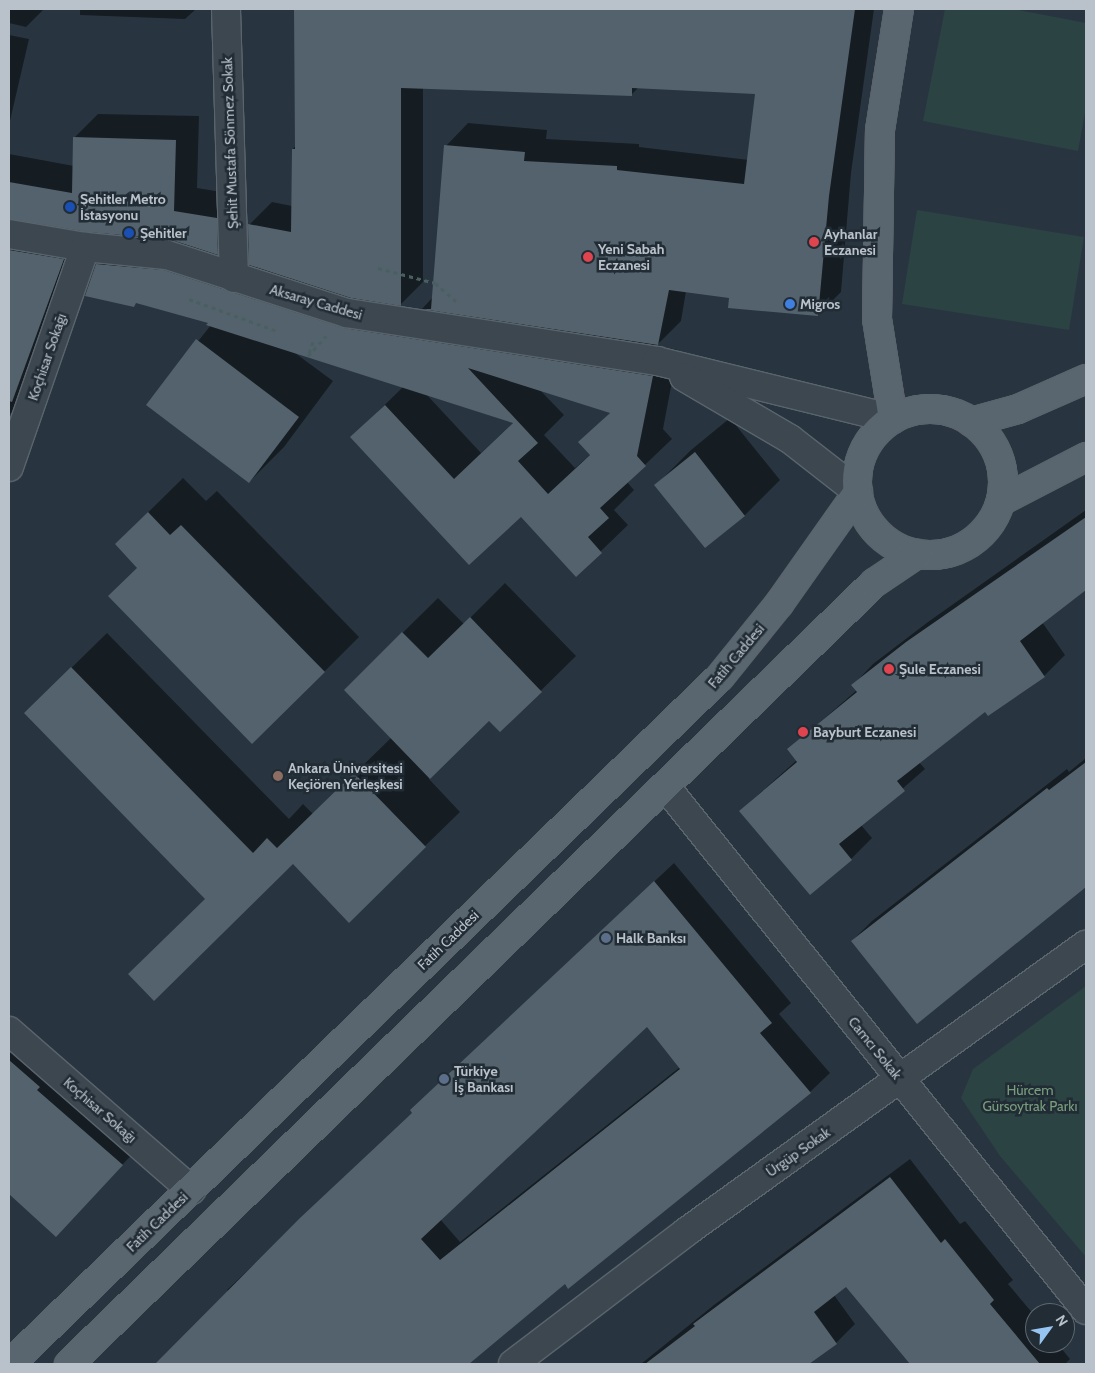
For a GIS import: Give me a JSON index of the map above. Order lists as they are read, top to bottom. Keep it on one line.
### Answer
{"streets":{"main road":["Fatih Caddesi"],"street":["Şehit Mustafa Sönmez Sokak","Aksaray Caddesi","Koçhisar Sokağı","Camcı Sokak","Ürgüp Sokak"]},"crossings":[["Şehit Mustafa Sönmez Sokak","Aksaray Caddesi"],["Aksaray Caddesi","Koçhisar Sokağı"],["Aksaray Caddesi","Fatih Caddesi"],["Koçhisar Sokağı","Fatih Caddesi"],["Camcı Sokak","Ürgüp Sokak"]],"parks":["Hürcem Gürsoytrak Parkı"],"places":["Şehitler Metro İstasyonu","Şehitler","Ayhanlar Eczanesi","Yeni Sabah Eczanesi","Migros","Şule Eczanesi","Bayburt Eczanesi","Ankara Üniversitesi Keçiören Yerleşkesi","Halk Banksı","Türkiye İş Bankası"],"north":"top right"}
